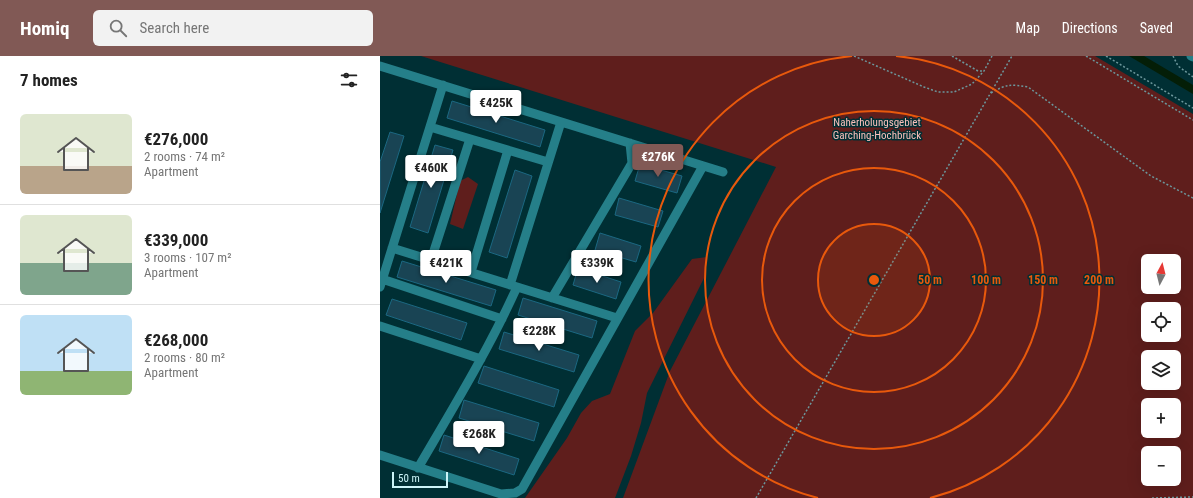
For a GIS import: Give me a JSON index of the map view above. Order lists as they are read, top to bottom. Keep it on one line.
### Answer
{"parks":["Naherholungsgebiet Garching-Hochbrück"],"scale_bar":"50 m","north":"top","page":{"header":"Homiq","search":"Search here","nav":["Map","Directions","Saved"],"heading":"7 homes","price":["€425K","€276K","€460K","€421K","€339K","€228K","€268K"],"list":[{"name":"€276,000","note":"2 rooms · 74 m² · Apartment"},{"name":"€339,000","note":"3 rooms · 107 m² · Apartment"},{"name":"€268,000","note":"2 rooms · 80 m² · Apartment"}],"map_buttons":["+","−"],"scale":"50 m"},"rings":["50 m","100 m","150 m","200 m"]}
